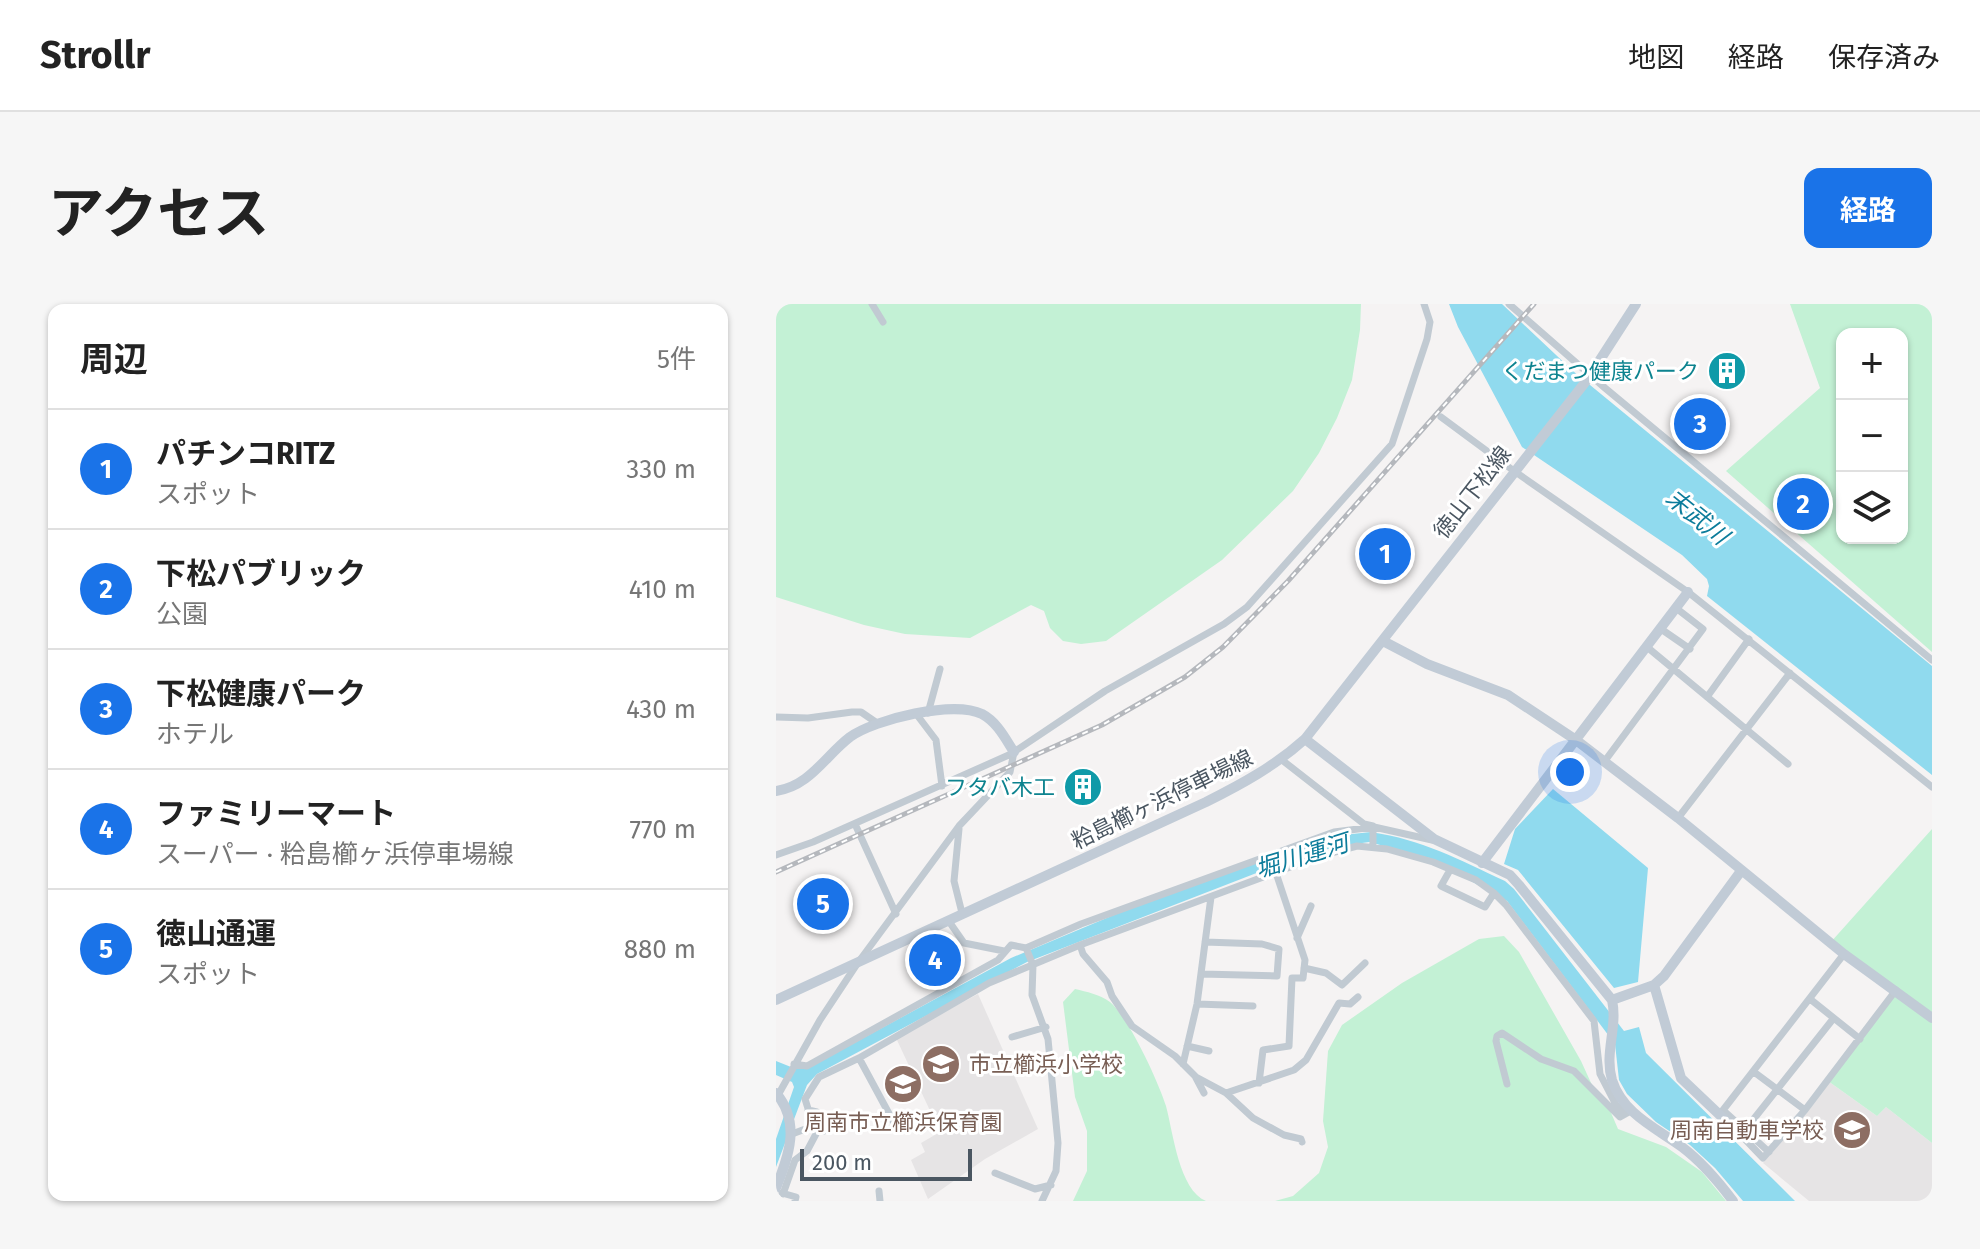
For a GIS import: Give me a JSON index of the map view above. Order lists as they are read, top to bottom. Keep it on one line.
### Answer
{"streets":{"main road":["徳山下松線","粭島櫛ヶ浜停車場線"]},"crossings":[["徳山下松線","粭島櫛ヶ浜停車場線"]],"water":["末武川","堀川運河"],"places":{"building":["くだまつ健康パーク","フタバ木工"],"school or university":["市立櫛浜小学校","周南市立櫛浜保育園","周南自動車学校"]},"scale_bar":"200 m","page":{"header":"Strollr","nav":["地図","経路","保存済み"],"title":"アクセス","buttons":"経路","heading":["周辺","5件"],"map_buttons":["+","−"],"pins":["3","2","1","5","4"],"list":[{"mark":"1","name":"パチンコRITZ","note":"スポット","value":"330 m"},{"mark":"2","name":"下松パブリック","note":"公園","value":"410 m"},{"mark":"3","name":"下松健康パーク","note":"ホテル","value":"430 m"},{"mark":"4","name":"ファミリーマート","note":"スーパー · 粭島櫛ヶ浜停車場線","value":"770 m"},{"mark":"5","name":"徳山通運","note":"スポット","value":"880 m"}],"scale":"200 m"}}
